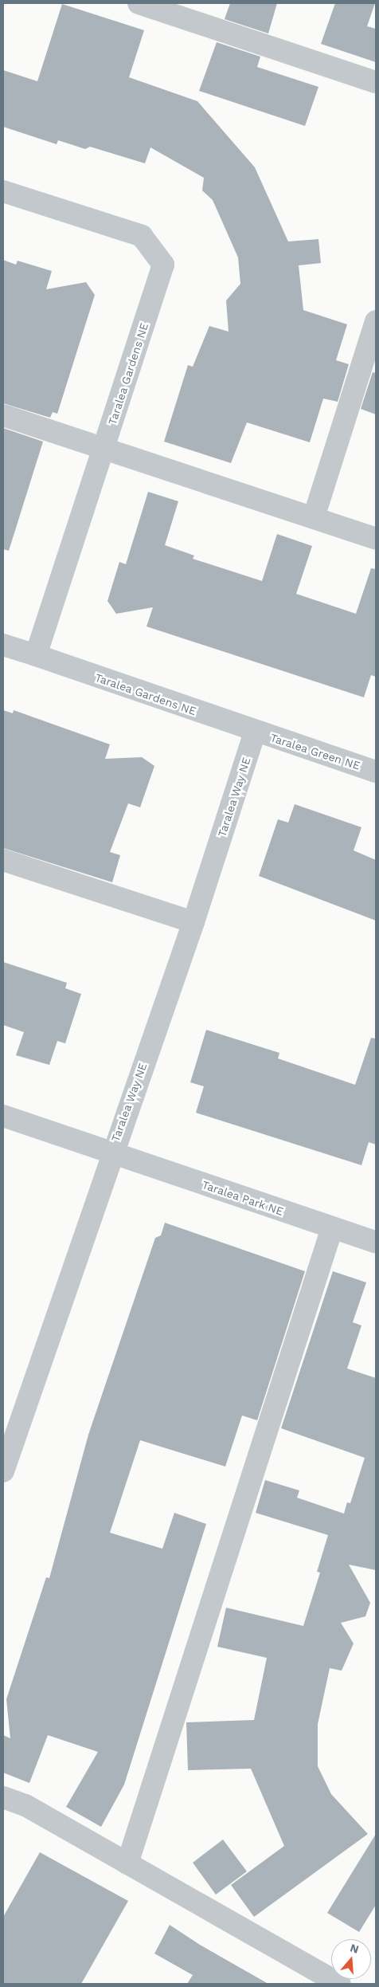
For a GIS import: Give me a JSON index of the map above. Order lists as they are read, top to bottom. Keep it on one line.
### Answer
{"streets":{"street":["Taralea Gardens NE","Taralea Green NE","Taralea Way NE","Taralea Park NE"]},"crossings":[["Taralea Gardens NE","Taralea Green NE"],["Taralea Gardens NE","Taralea Way NE"],["Taralea Green NE","Taralea Way NE"],["Taralea Way NE","Taralea Park NE"]],"north":"top"}
